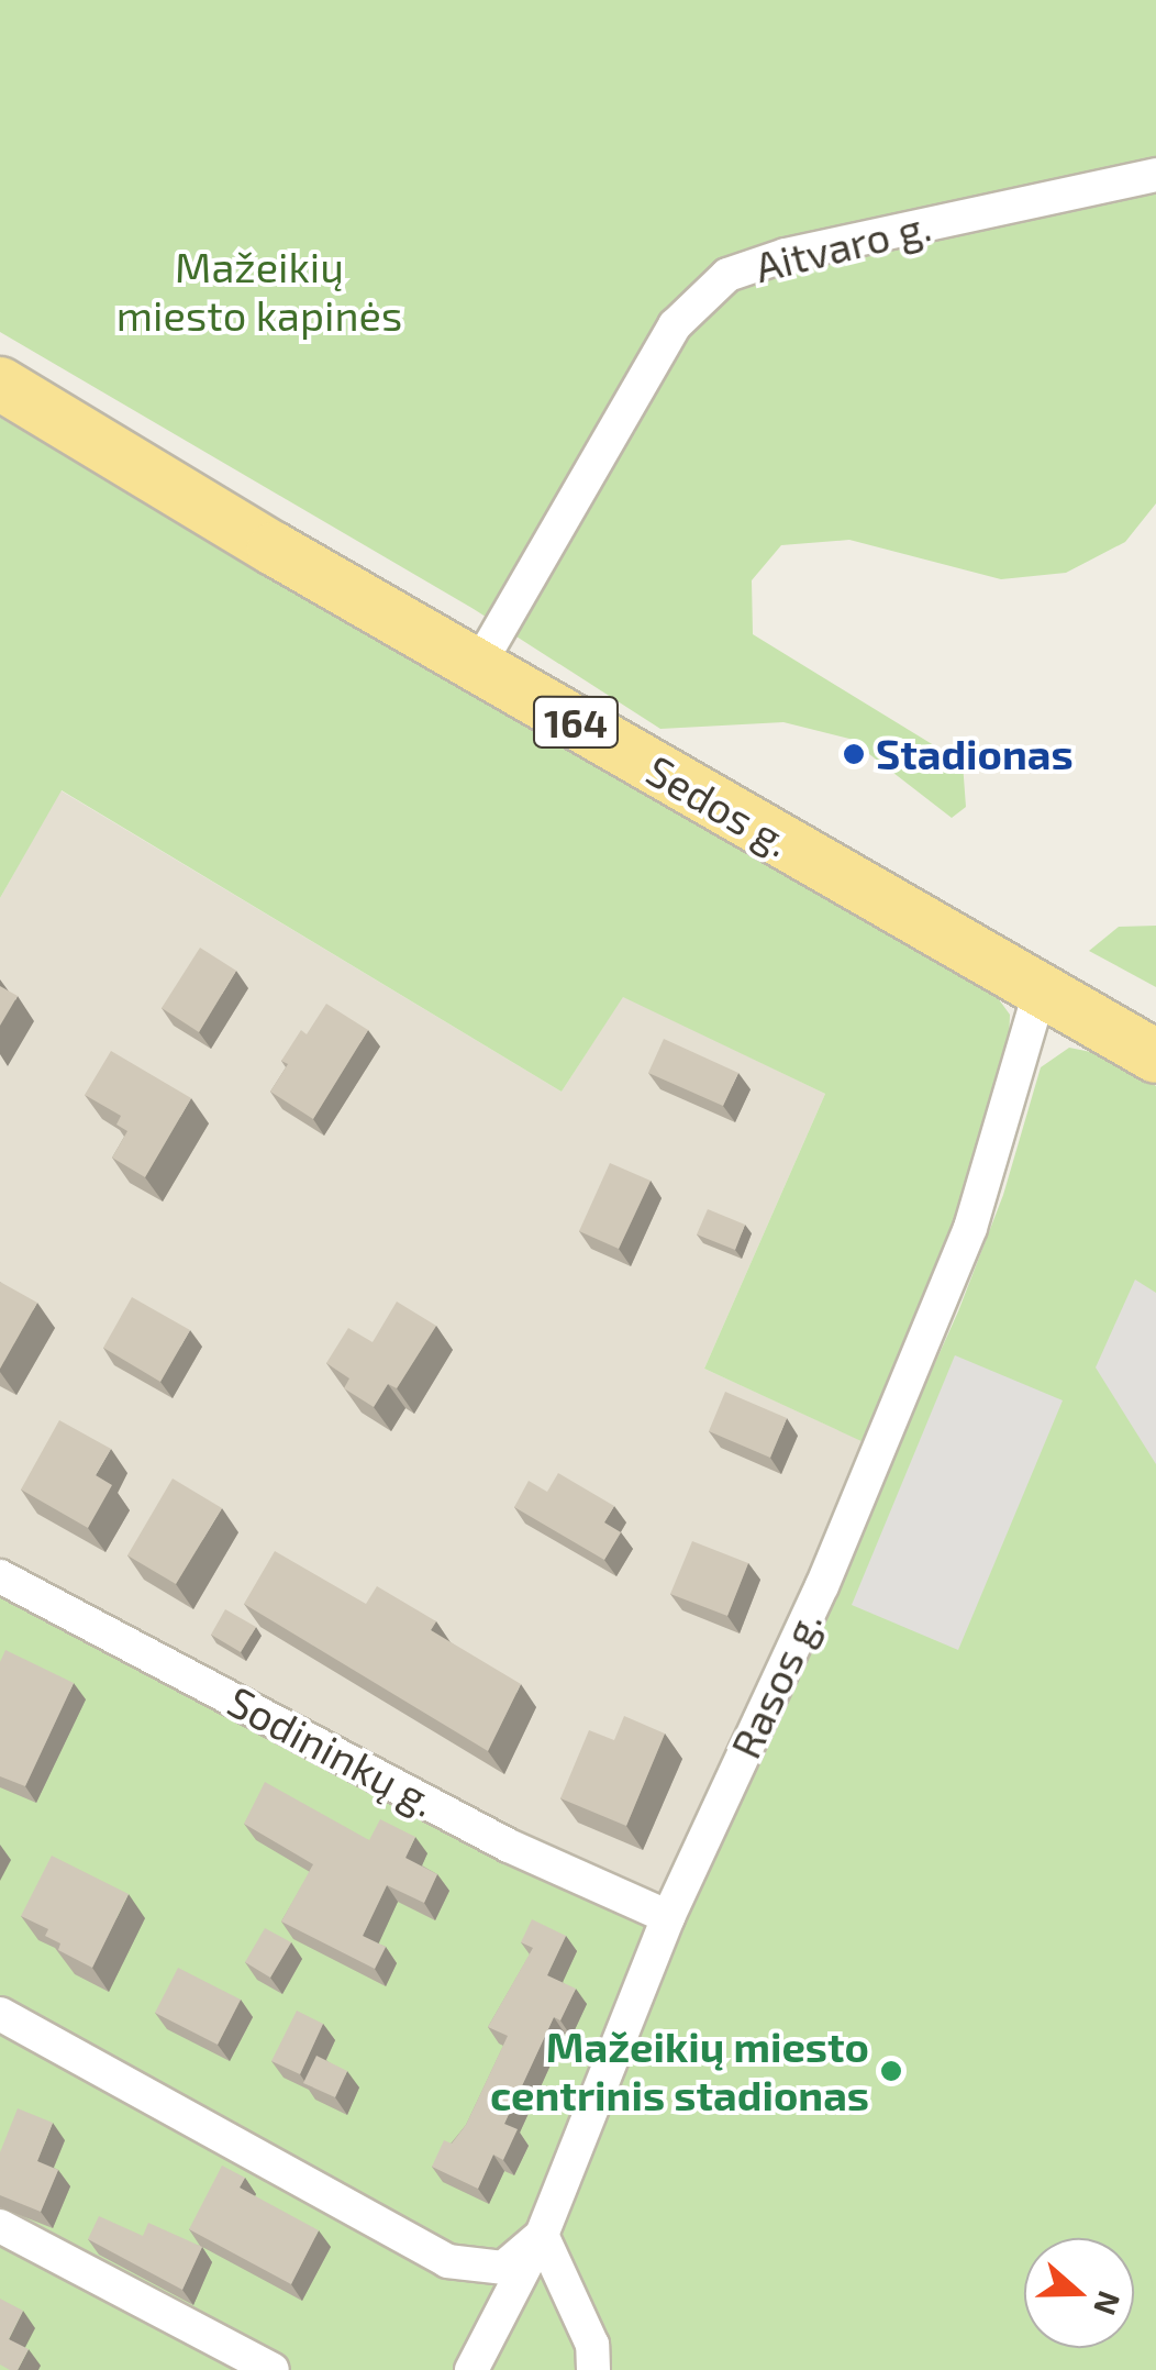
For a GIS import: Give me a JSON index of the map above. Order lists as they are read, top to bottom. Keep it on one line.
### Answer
{"streets":{"main road":["164","Sedos g."],"street":["Aitvaro g.","Rasos g.","Sodininkų g."]},"crossings":[["Aitvaro g.","Sedos g."],["Sedos g.","Rasos g."],["Rasos g.","Sodininkų g."]],"parks":["Mažeikių miesto kapinės"],"places":["Stadionas","Mažeikių miesto centrinis stadionas"],"north":"right"}
